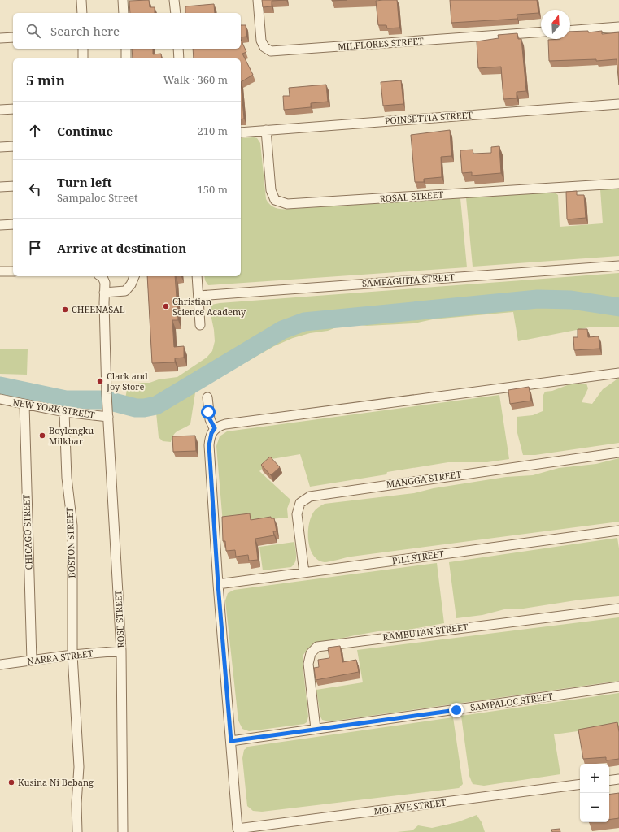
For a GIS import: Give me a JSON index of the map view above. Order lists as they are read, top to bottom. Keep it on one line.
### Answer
{"streets":{"street":["MILFLORES STREET","POINSETTIA STREET","ROSAL STREET","SAMPAGUITA STREET","NEW YORK STREET","MANGGA STREET","CHICAGO STREET","BOSTON STREET","PILI STREET","ROSE STREET","RAMBUTAN STREET","NARRA STREET","SAMPALOC STREET","MOLAVE STREET"]},"crossings":[["POINSETTIA STREET","ROSAL STREET"],["NEW YORK STREET","CHICAGO STREET"],["NEW YORK STREET","BOSTON STREET"],["NEW YORK STREET","ROSE STREET"],["MANGGA STREET","PILI STREET"],["CHICAGO STREET","NARRA STREET"],["BOSTON STREET","NARRA STREET"],["ROSE STREET","NARRA STREET"],["RAMBUTAN STREET","SAMPALOC STREET"],["SAMPALOC STREET","MOLAVE STREET"]],"places":["Christian Science Academy","CHEENASAL","Clark and Joy Store","Boylengku Milkbar","Kusina Ni Bebang"],"north":"top","page":{"search":"Search here","heading":["5 min","Walk · 360 m"],"list":[["Continue","210 m"],["Turn left","Sampaloc Street","150 m"],"Arrive at destination"],"map_buttons":["+","−"]}}
